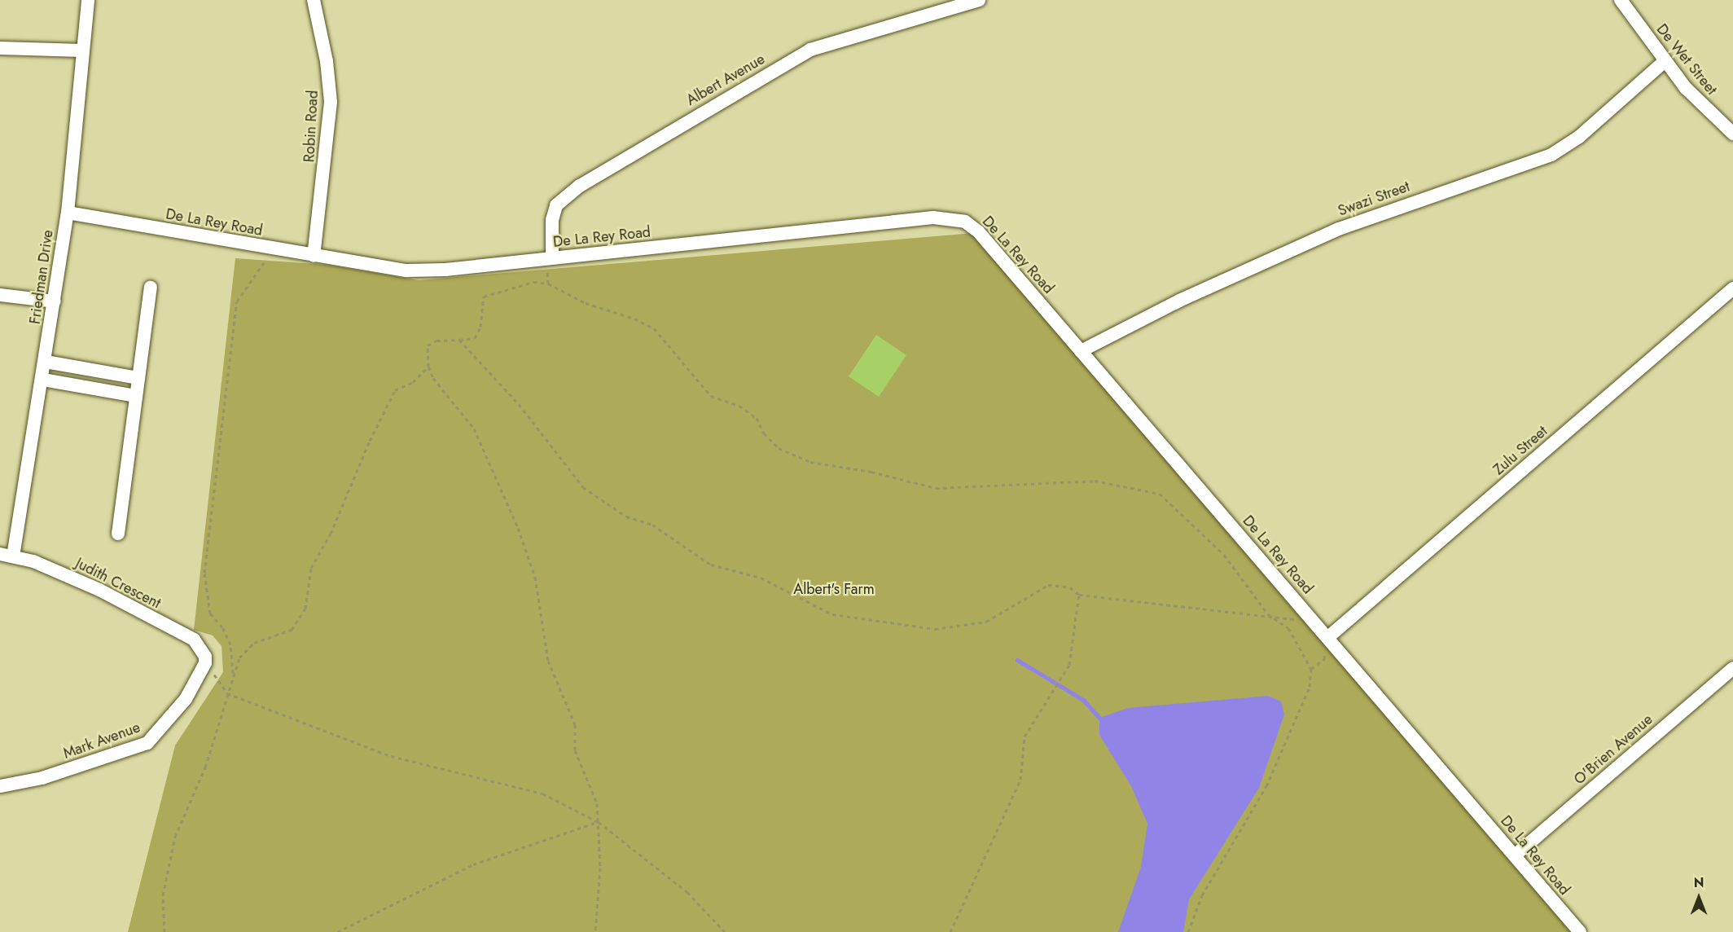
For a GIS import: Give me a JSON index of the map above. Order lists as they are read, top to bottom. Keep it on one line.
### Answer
{"streets":{"street":["De Wet Street","Albert Avenue","Robin Road","Swazi Street","De La Rey Road","Friedman Drive","Zulu Street","Judith Crescent","Mark Avenue","O'Brien Avenue"]},"crossings":[["De Wet Street","Swazi Street"],["Albert Avenue","De La Rey Road"],["Robin Road","De La Rey Road"],["Swazi Street","De La Rey Road"],["De La Rey Road","Friedman Drive"],["De La Rey Road","Zulu Street"],["De La Rey Road","O'Brien Avenue"],["Friedman Drive","Judith Crescent"],["Judith Crescent","Mark Avenue"]],"parks":["Albert's Farm"],"north":"top"}
